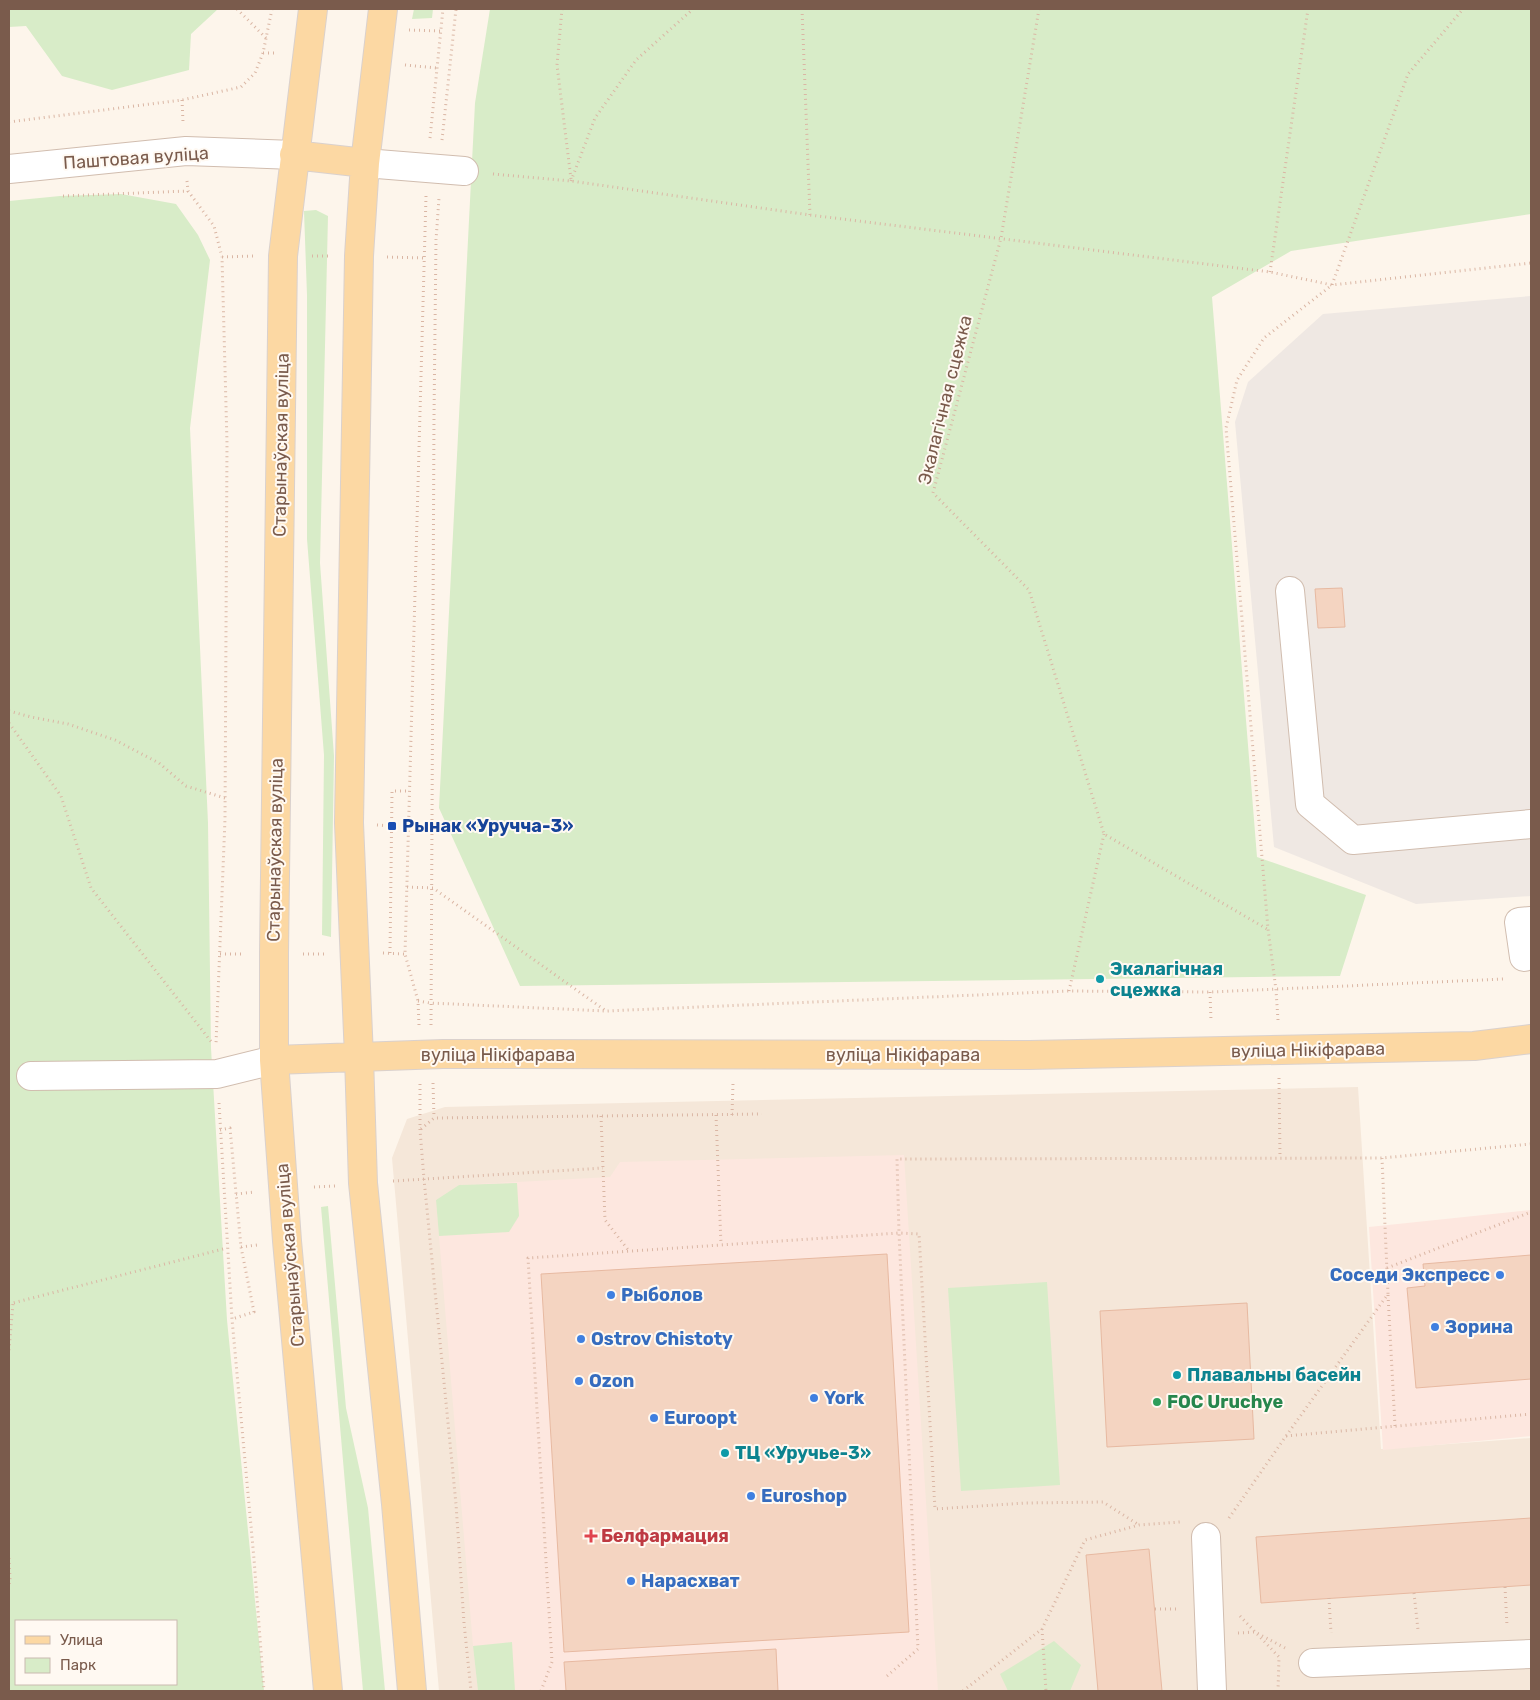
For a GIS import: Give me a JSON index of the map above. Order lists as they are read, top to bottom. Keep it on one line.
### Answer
{"streets":{"main road":["Старынаўская вуліца","вуліца Нікіфарава"],"street":["Паштовая вуліца"],"path":["Экалагічная сцежка"]},"crossings":[["Паштовая вуліца","Старынаўская вуліца"],["Старынаўская вуліца","вуліца Нікіфарава"]],"places":{"transit":["Рынак «Уручча-3»"],"other":["Экалагічная сцежка","Соседи Экспресс","Рыболов","Зорина","Ostrov Chistoty","Плавальны басейн","Ozon","York","FOC Uruchye","Euroopt","ТЦ «Уручье-3»","Euroshop","Нарасхват"],"health":["Белфармация"]},"legend":["Улица","Парк"]}
